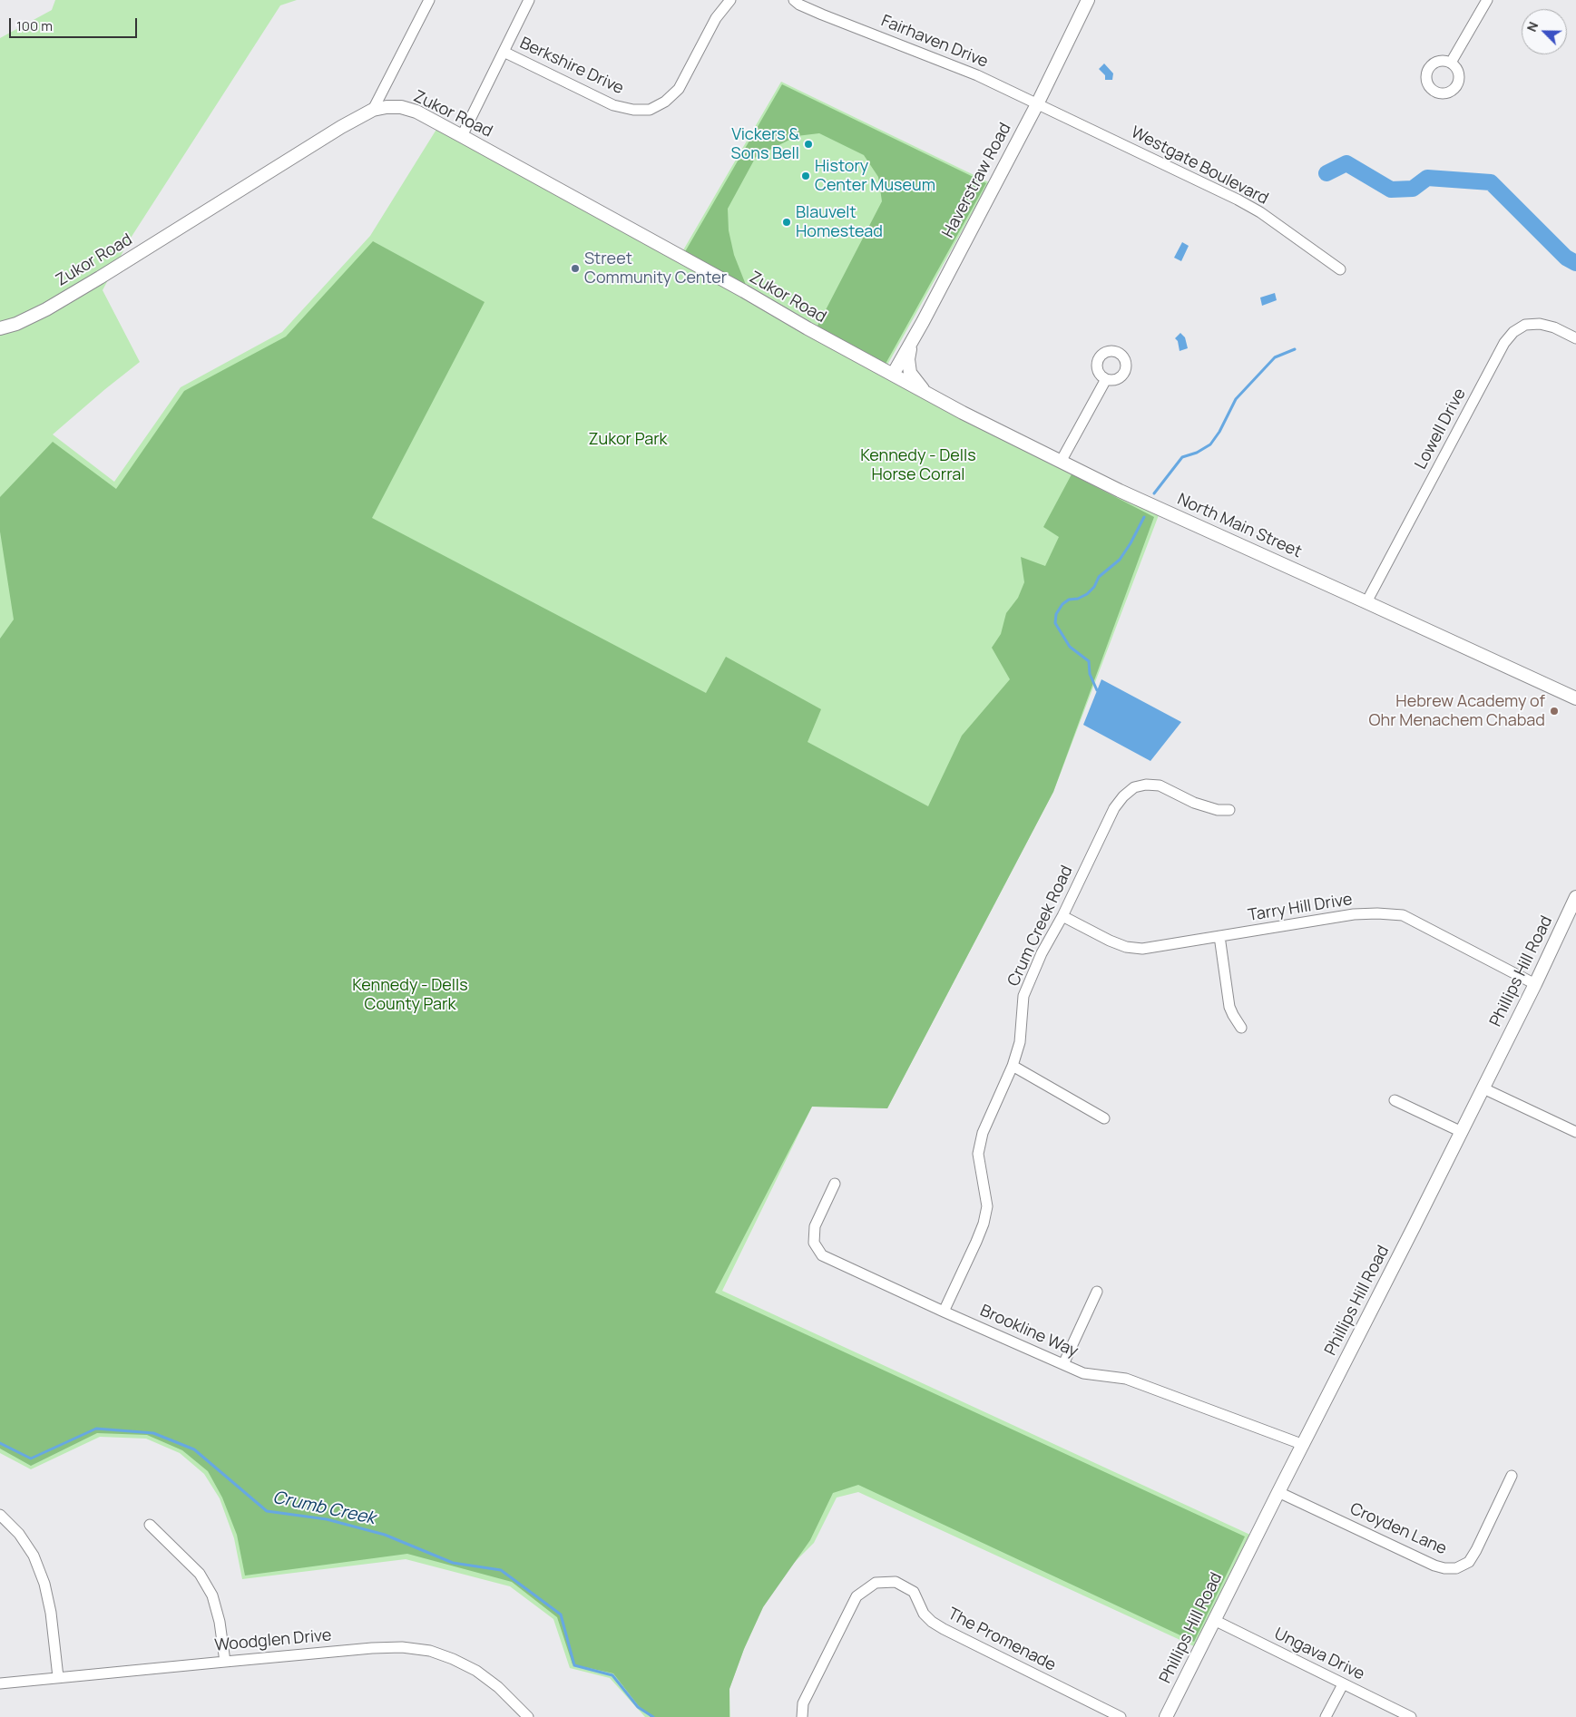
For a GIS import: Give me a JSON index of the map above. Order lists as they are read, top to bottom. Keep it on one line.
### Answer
{"streets":{"street":["Fairhaven Drive","Berkshire Drive","Zukor Road","Westgate Boulevard","Haverstraw Road","Lowell Drive","North Main Street","Tarry Hill Drive","Crum Creek Road","Phillips Hill Road","Brookline Way","Croyden Lane","The Promenade","Woodglen Drive","Ungava Drive"]},"crossings":[["Fairhaven Drive","Westgate Boulevard"],["Fairhaven Drive","Haverstraw Road"],["Zukor Road","Haverstraw Road"],["Zukor Road","North Main Street"],["Westgate Boulevard","Haverstraw Road"],["Haverstraw Road","North Main Street"],["Lowell Drive","North Main Street"],["Tarry Hill Drive","Crum Creek Road"],["Tarry Hill Drive","Phillips Hill Road"],["Crum Creek Road","Brookline Way"],["Phillips Hill Road","Brookline Way"],["Phillips Hill Road","Croyden Lane"],["Phillips Hill Road","Ungava Drive"]],"water":["Crumb Creek"],"parks":["Zukor Park","Kennedy - Dells Horse Corral","Kennedy - Dells County Park"],"places":["Vickers & Sons Bell","History Center Museum","Blauvelt Homestead","Street Community Center","Hebrew Academy of Ohr Menachem Chabad"],"scale_bar":"100 m","north":"top left"}
